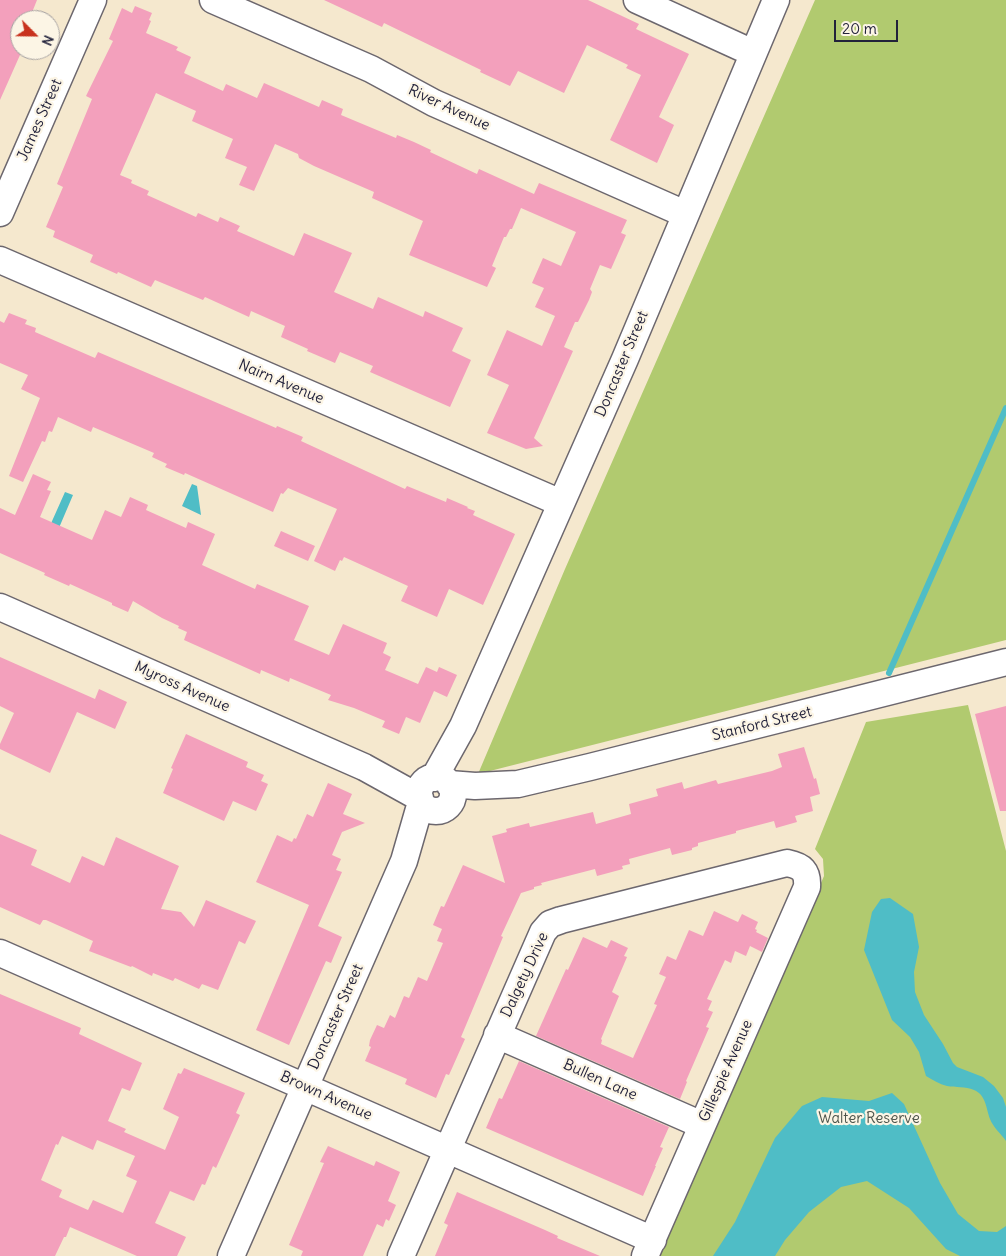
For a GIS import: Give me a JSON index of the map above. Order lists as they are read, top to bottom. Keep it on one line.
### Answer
{"streets":{"street":["River Avenue","James Street","Doncaster Street","Nairn Avenue","Myross Avenue","Stanford Street","Dalgety Drive","Gillespie Avenue","Bullen Lane","Brown Avenue"]},"crossings":[["River Avenue","Doncaster Street"],["Doncaster Street","Nairn Avenue"],["Doncaster Street","Myross Avenue"],["Doncaster Street","Stanford Street"],["Doncaster Street","Brown Avenue"],["Myross Avenue","Stanford Street"],["Dalgety Drive","Gillespie Avenue"],["Dalgety Drive","Bullen Lane"],["Dalgety Drive","Brown Avenue"],["Gillespie Avenue","Bullen Lane"],["Gillespie Avenue","Brown Avenue"]],"parks":["Walter Reserve"],"scale_bar":"20 m","north":"bottom right"}
